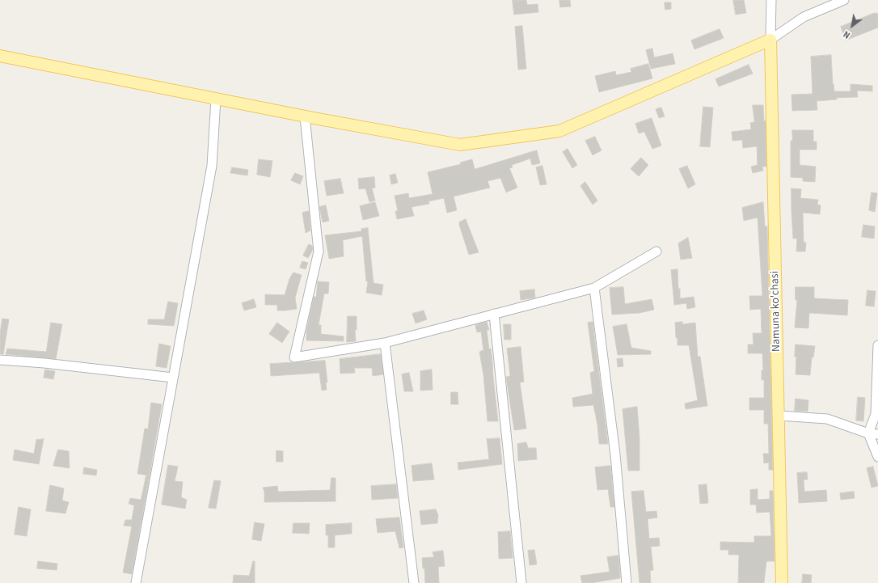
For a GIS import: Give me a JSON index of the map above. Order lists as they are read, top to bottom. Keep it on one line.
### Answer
{"streets":{"main road":["Namuna ko'chasi"]},"north":"bottom left"}
